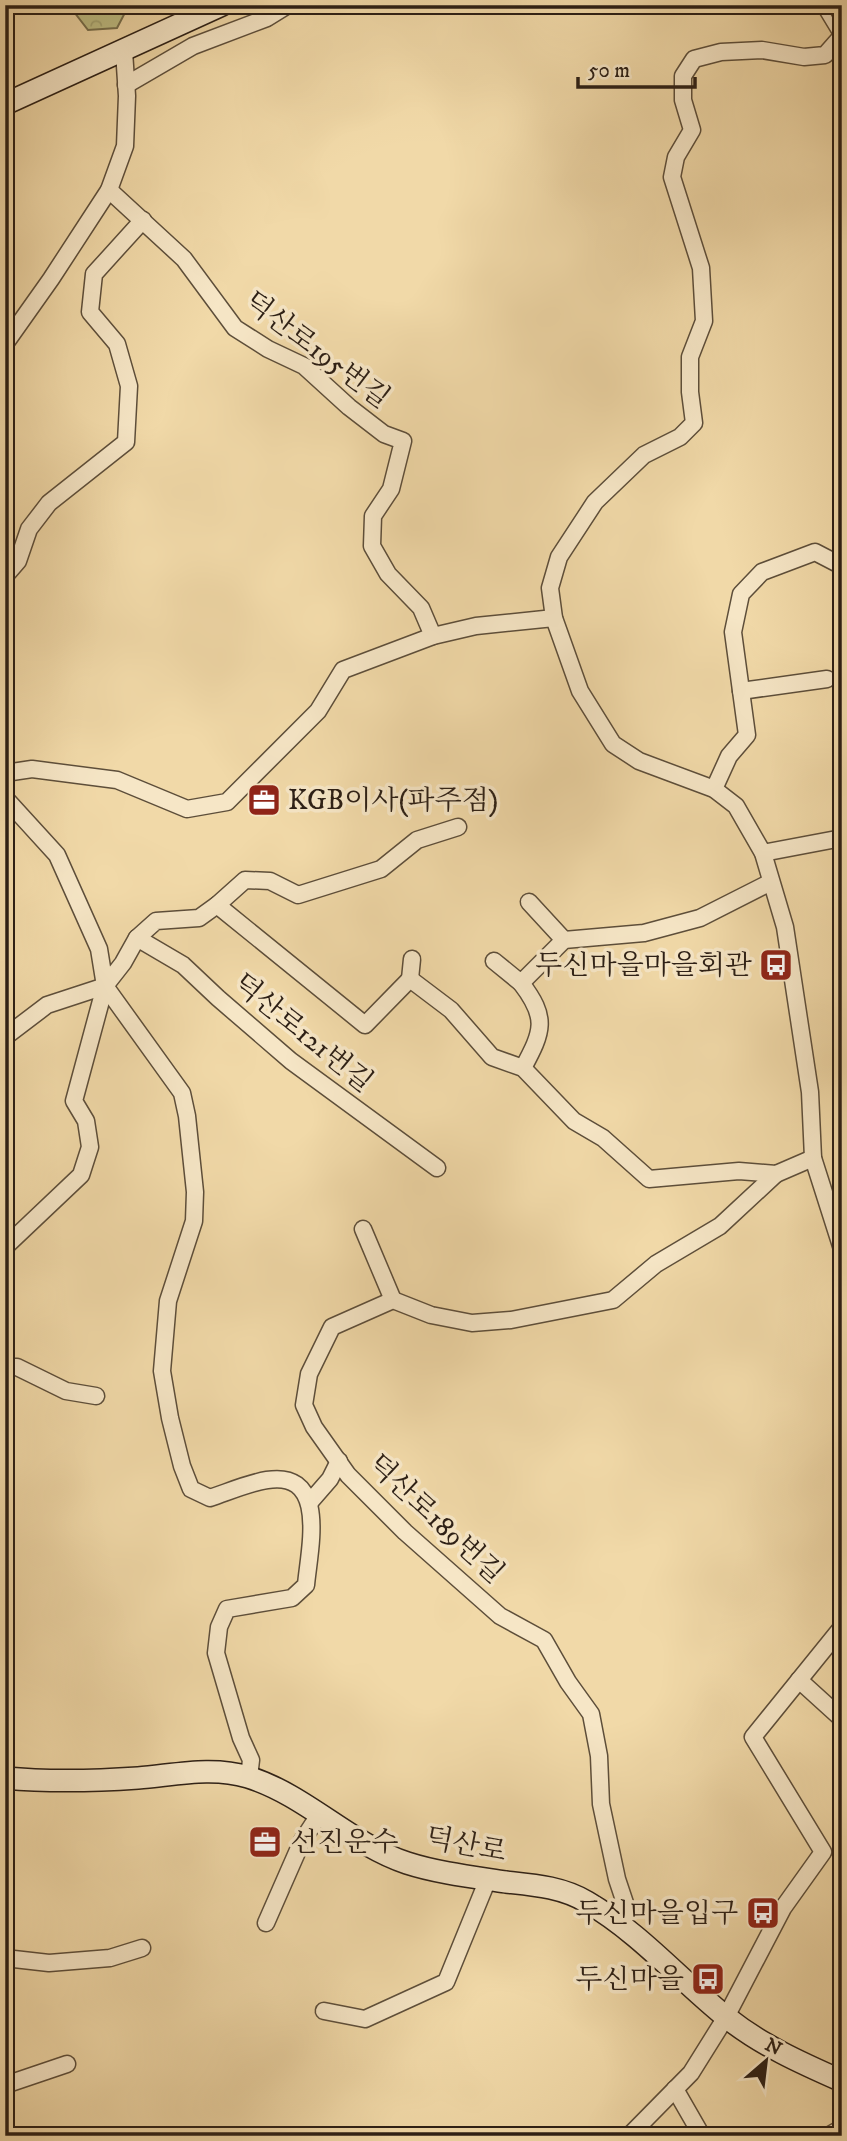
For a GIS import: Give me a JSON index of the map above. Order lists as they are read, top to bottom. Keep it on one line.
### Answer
{"streets":{"street":["덕산로195번길","덕산로121번길","덕산로189번길","덕산로"]},"crossings":[["덕산로189번길","덕산로"]],"places":{"office":["KGB이사(파주점)","선진운수"],"bus stop":["두신마을마을회관","두신마을입구","두신마을"]},"scale_bar":"50 m","north":"top right"}
